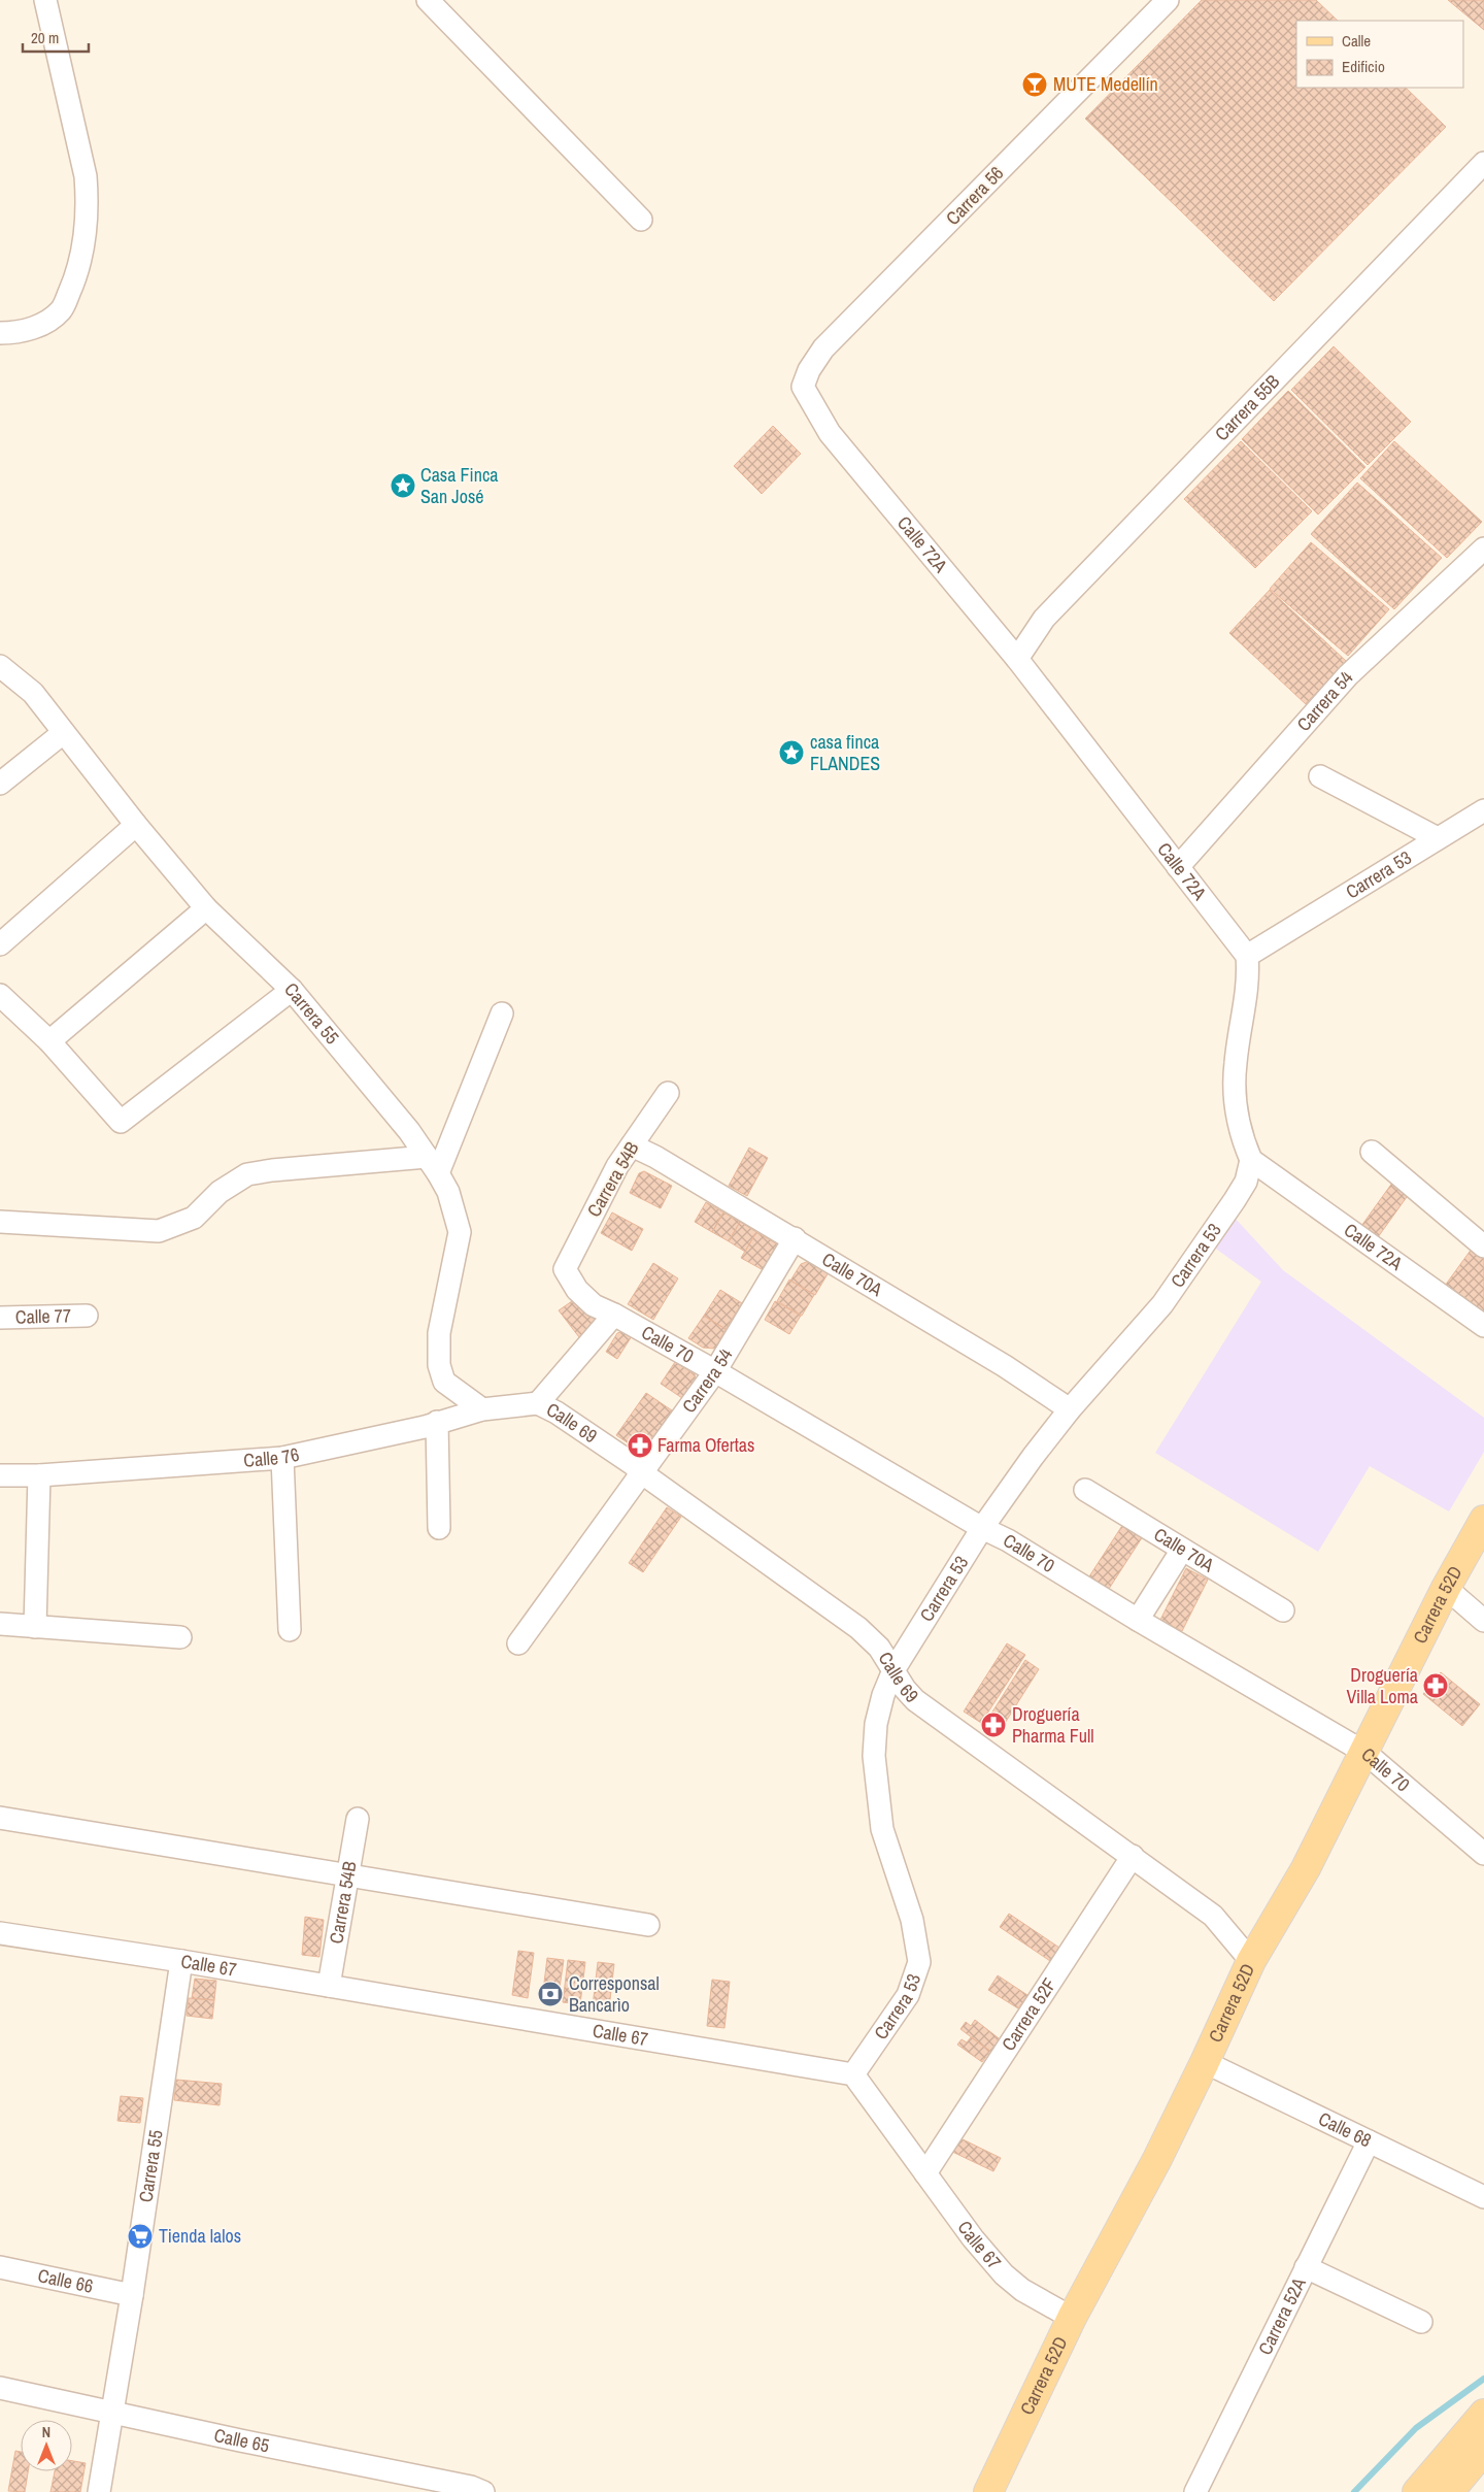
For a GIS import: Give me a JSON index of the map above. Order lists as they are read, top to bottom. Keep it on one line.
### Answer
{"streets":{"main road":["Carrera 52D"],"street":["Carrera 56","Carrera 55B","Calle 72A","Carrera 54","Carrera 53","Carrera 55","Carrera 54B","Calle 70A","Calle 77","Calle 70","Calle 69","Calle 76","Calle 67","Carrera 52F","Calle 68","Calle 66","Carrera 52A","Calle 65"]},"crossings":[["Carrera 56","Calle 72A"],["Carrera 55B","Calle 72A"],["Calle 72A","Carrera 54"],["Calle 72A","Carrera 53"],["Carrera 54","Calle 70A"],["Carrera 54","Calle 70"],["Carrera 54","Calle 69"],["Carrera 53","Calle 70A"],["Carrera 53","Calle 70"],["Carrera 53","Calle 69"],["Carrera 53","Calle 67"],["Carrera 55","Calle 76"],["Carrera 55","Calle 67"],["Carrera 55","Calle 66"],["Carrera 55","Calle 65"],["Carrera 54B","Calle 70A"],["Carrera 54B","Calle 70"],["Carrera 54B","Calle 67"],["Calle 70","Carrera 52D"],["Calle 69","Calle 76"],["Calle 69","Carrera 52D"],["Calle 69","Carrera 52F"],["Carrera 52D","Calle 67"],["Carrera 52D","Calle 68"],["Calle 67","Carrera 52F"],["Calle 68","Carrera 52A"]],"places":{"bar":["MUTE Medellín"],"place":["Casa Finca San José","casa finca FLANDES"],"pharmacy":["Farma Ofertas","Droguería Villa Loma","Droguería Pharma Full"],"bank":["Corresponsal Bancarìo"],"supermarket":["Tienda lalos"]},"legend":["Calle","Edificio"],"scale_bar":"20 m","north":"top"}
